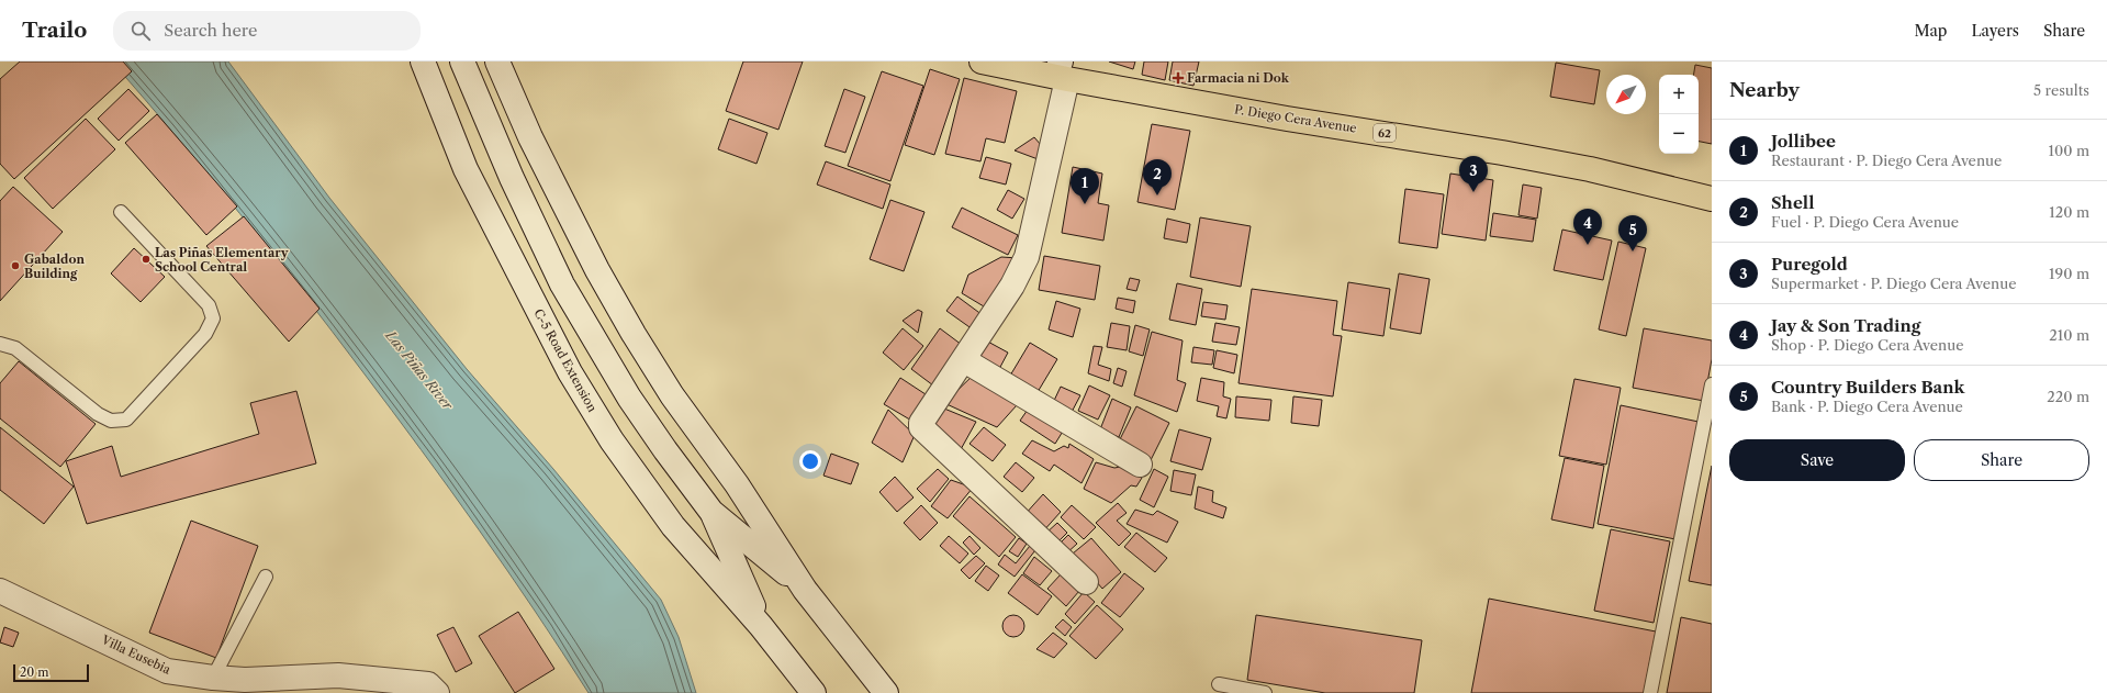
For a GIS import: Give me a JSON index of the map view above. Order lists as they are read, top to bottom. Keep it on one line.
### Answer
{"streets":{"main road":["P. Diego Cera Avenue","62","C-5 Road Extension","Villa Eusebia"]},"water":["Las Piñas River"],"places":{"health":["Farmacia ni Dok"],"other":["Las Piñas Elementary School Central","Gabaldon Building"]},"scale_bar":"20 m","north":"bottom left","page":{"header":"Trailo","search":"Search here","nav":["Map","Layers","Share"],"heading":["Nearby","5 results"],"map_buttons":["+","−"],"list":[{"mark":"1","name":"Jollibee","note":"Restaurant · P. Diego Cera Avenue","value":"100 m"},{"mark":"2","name":"Shell","note":"Fuel · P. Diego Cera Avenue","value":"120 m"},{"mark":"3","name":"Puregold","note":"Supermarket · P. Diego Cera Avenue","value":"190 m"},{"mark":"4","name":"Jay & Son Trading","note":"Shop · P. Diego Cera Avenue","value":"210 m"},{"mark":"5","name":"Country Builders Bank","note":"Bank · P. Diego Cera Avenue","value":"220 m"}],"pins":["3","2","1","4","5"],"buttons":["Save","Share"],"scale":"20 m"}}
